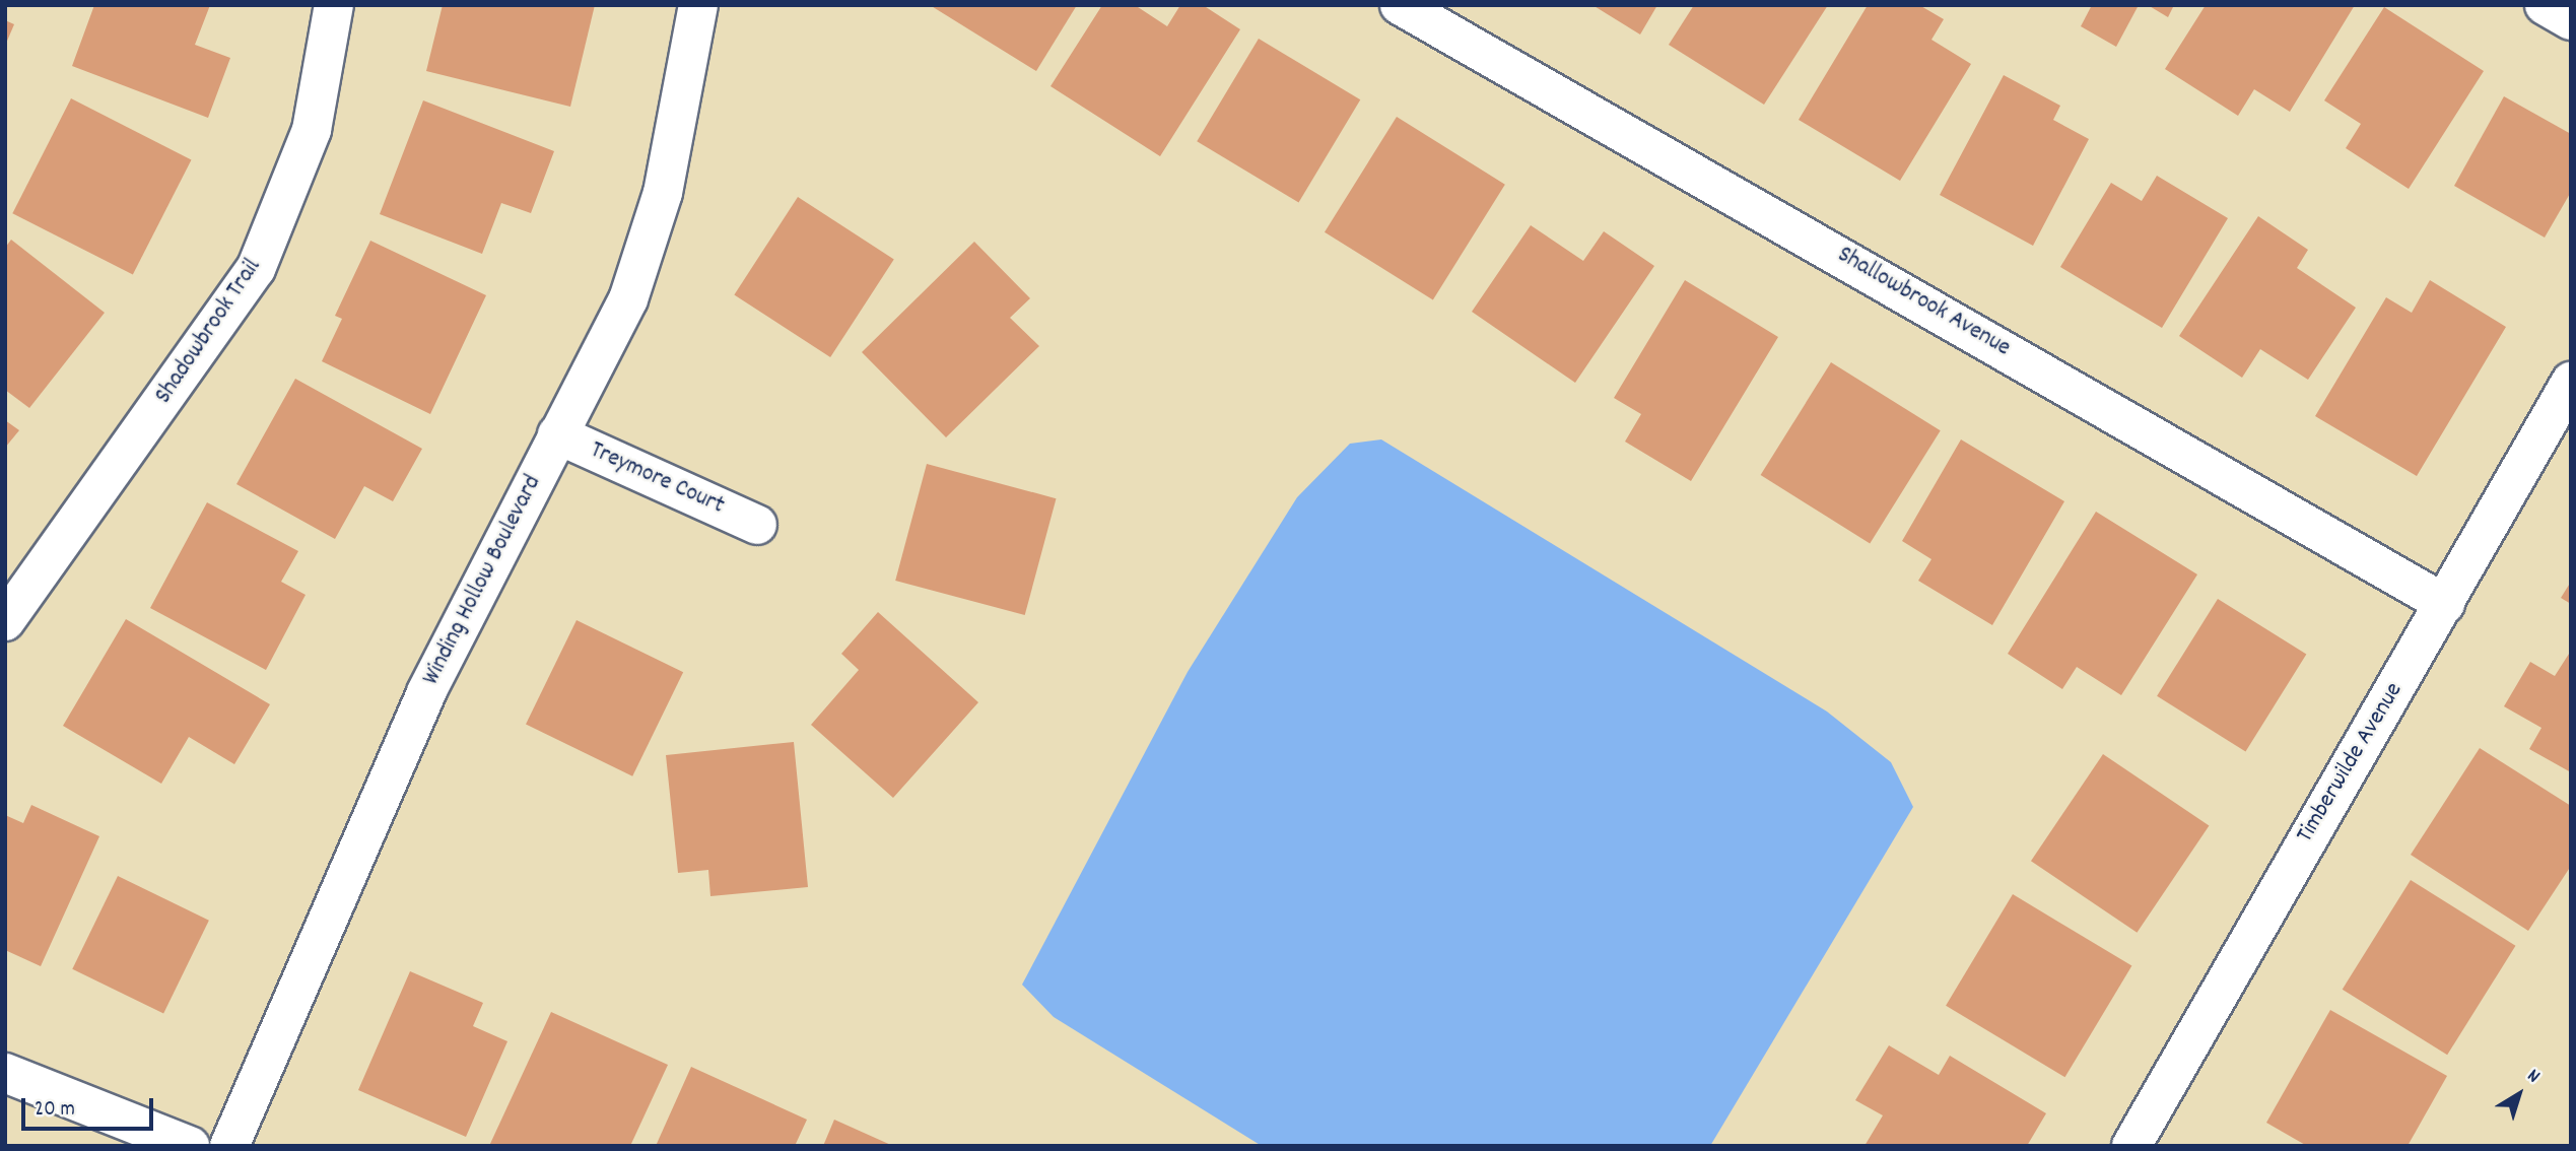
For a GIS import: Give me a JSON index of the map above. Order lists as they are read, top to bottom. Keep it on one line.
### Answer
{"streets":{"street":["Shallowbrook Avenue","Shadowbrook Trail","Treymore Court","Winding Hollow Boulevard","Timberwilde Avenue"]},"crossings":[["Shallowbrook Avenue","Timberwilde Avenue"],["Treymore Court","Winding Hollow Boulevard"]],"scale_bar":"20 m","north":"top right"}
